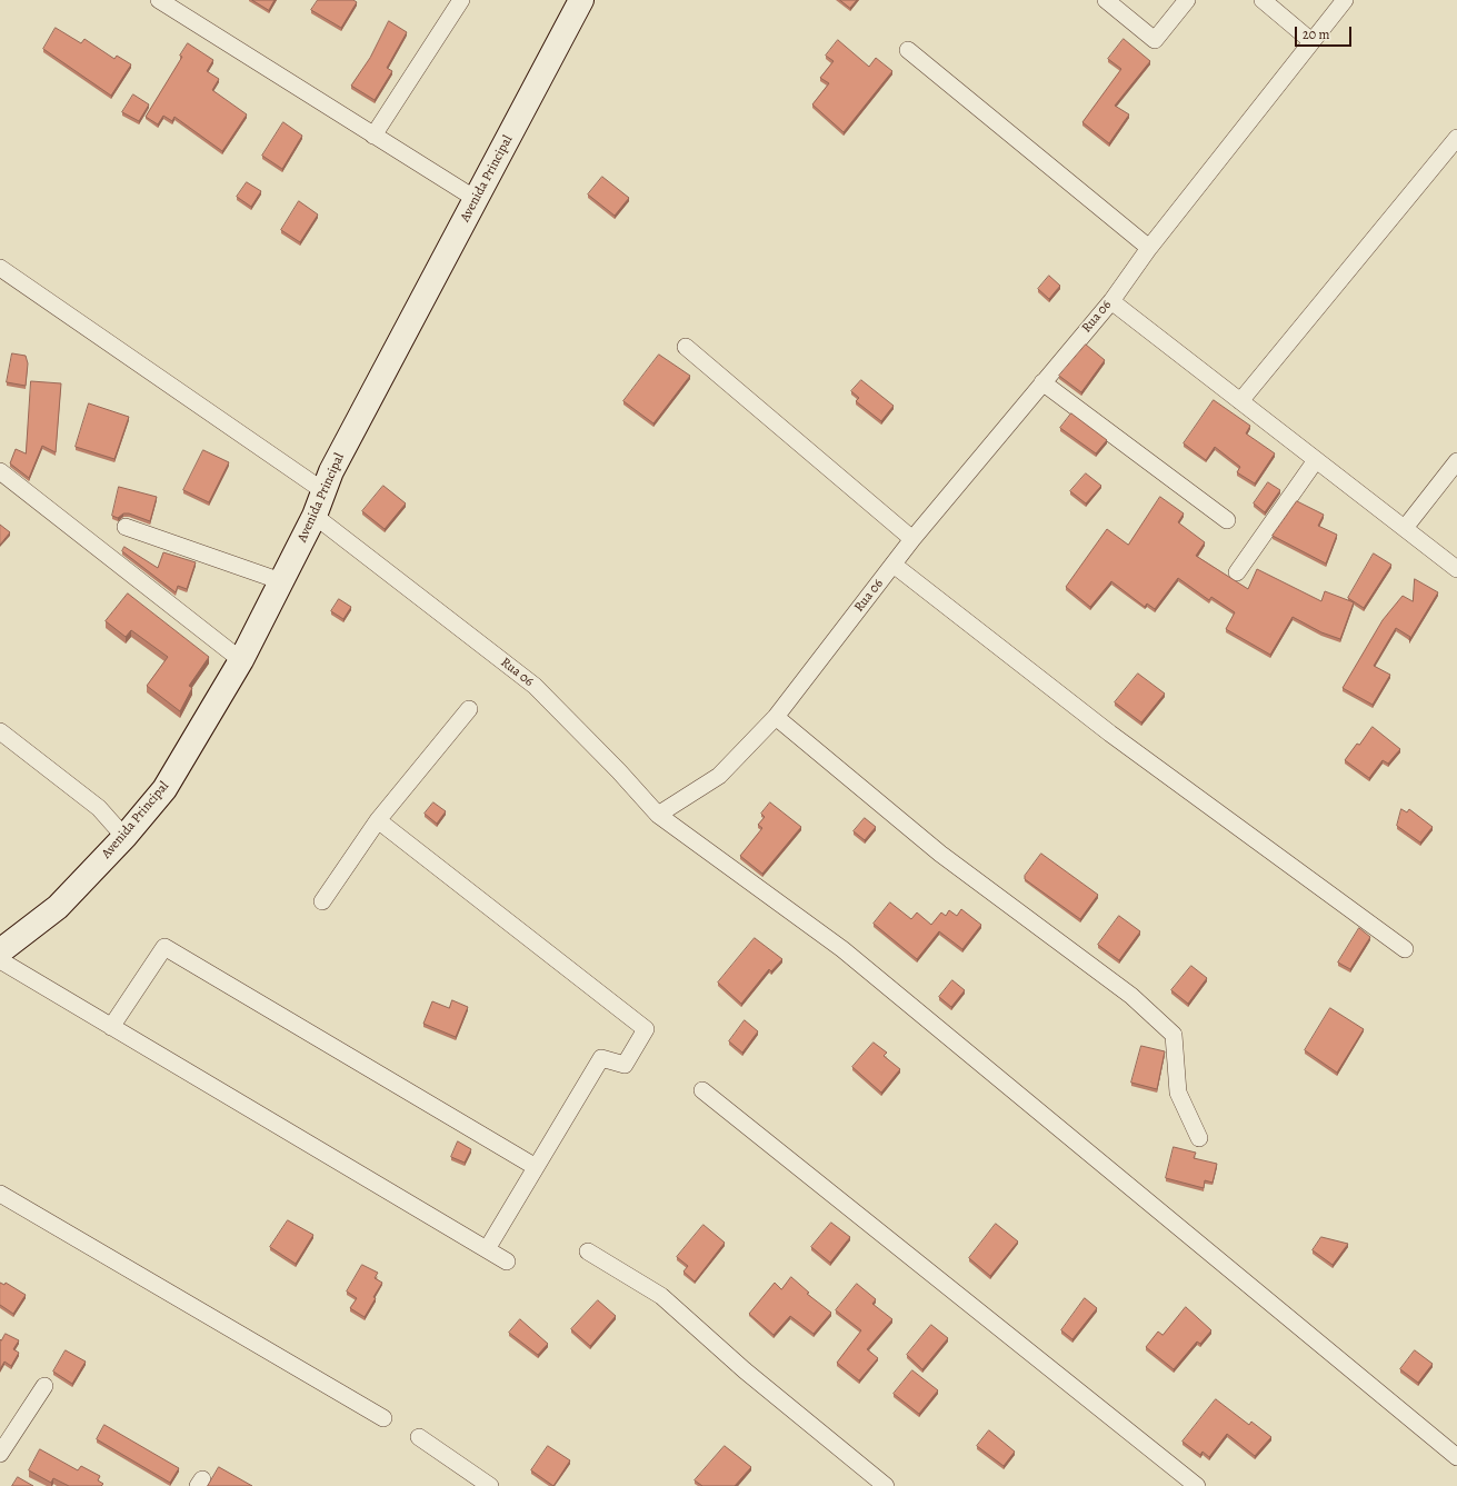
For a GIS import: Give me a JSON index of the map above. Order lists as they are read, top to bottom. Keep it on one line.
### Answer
{"streets":{"street":["Avenida Principal","Rua 06"]},"crossings":[["Avenida Principal","Rua 06"]],"scale_bar":"20 m"}
